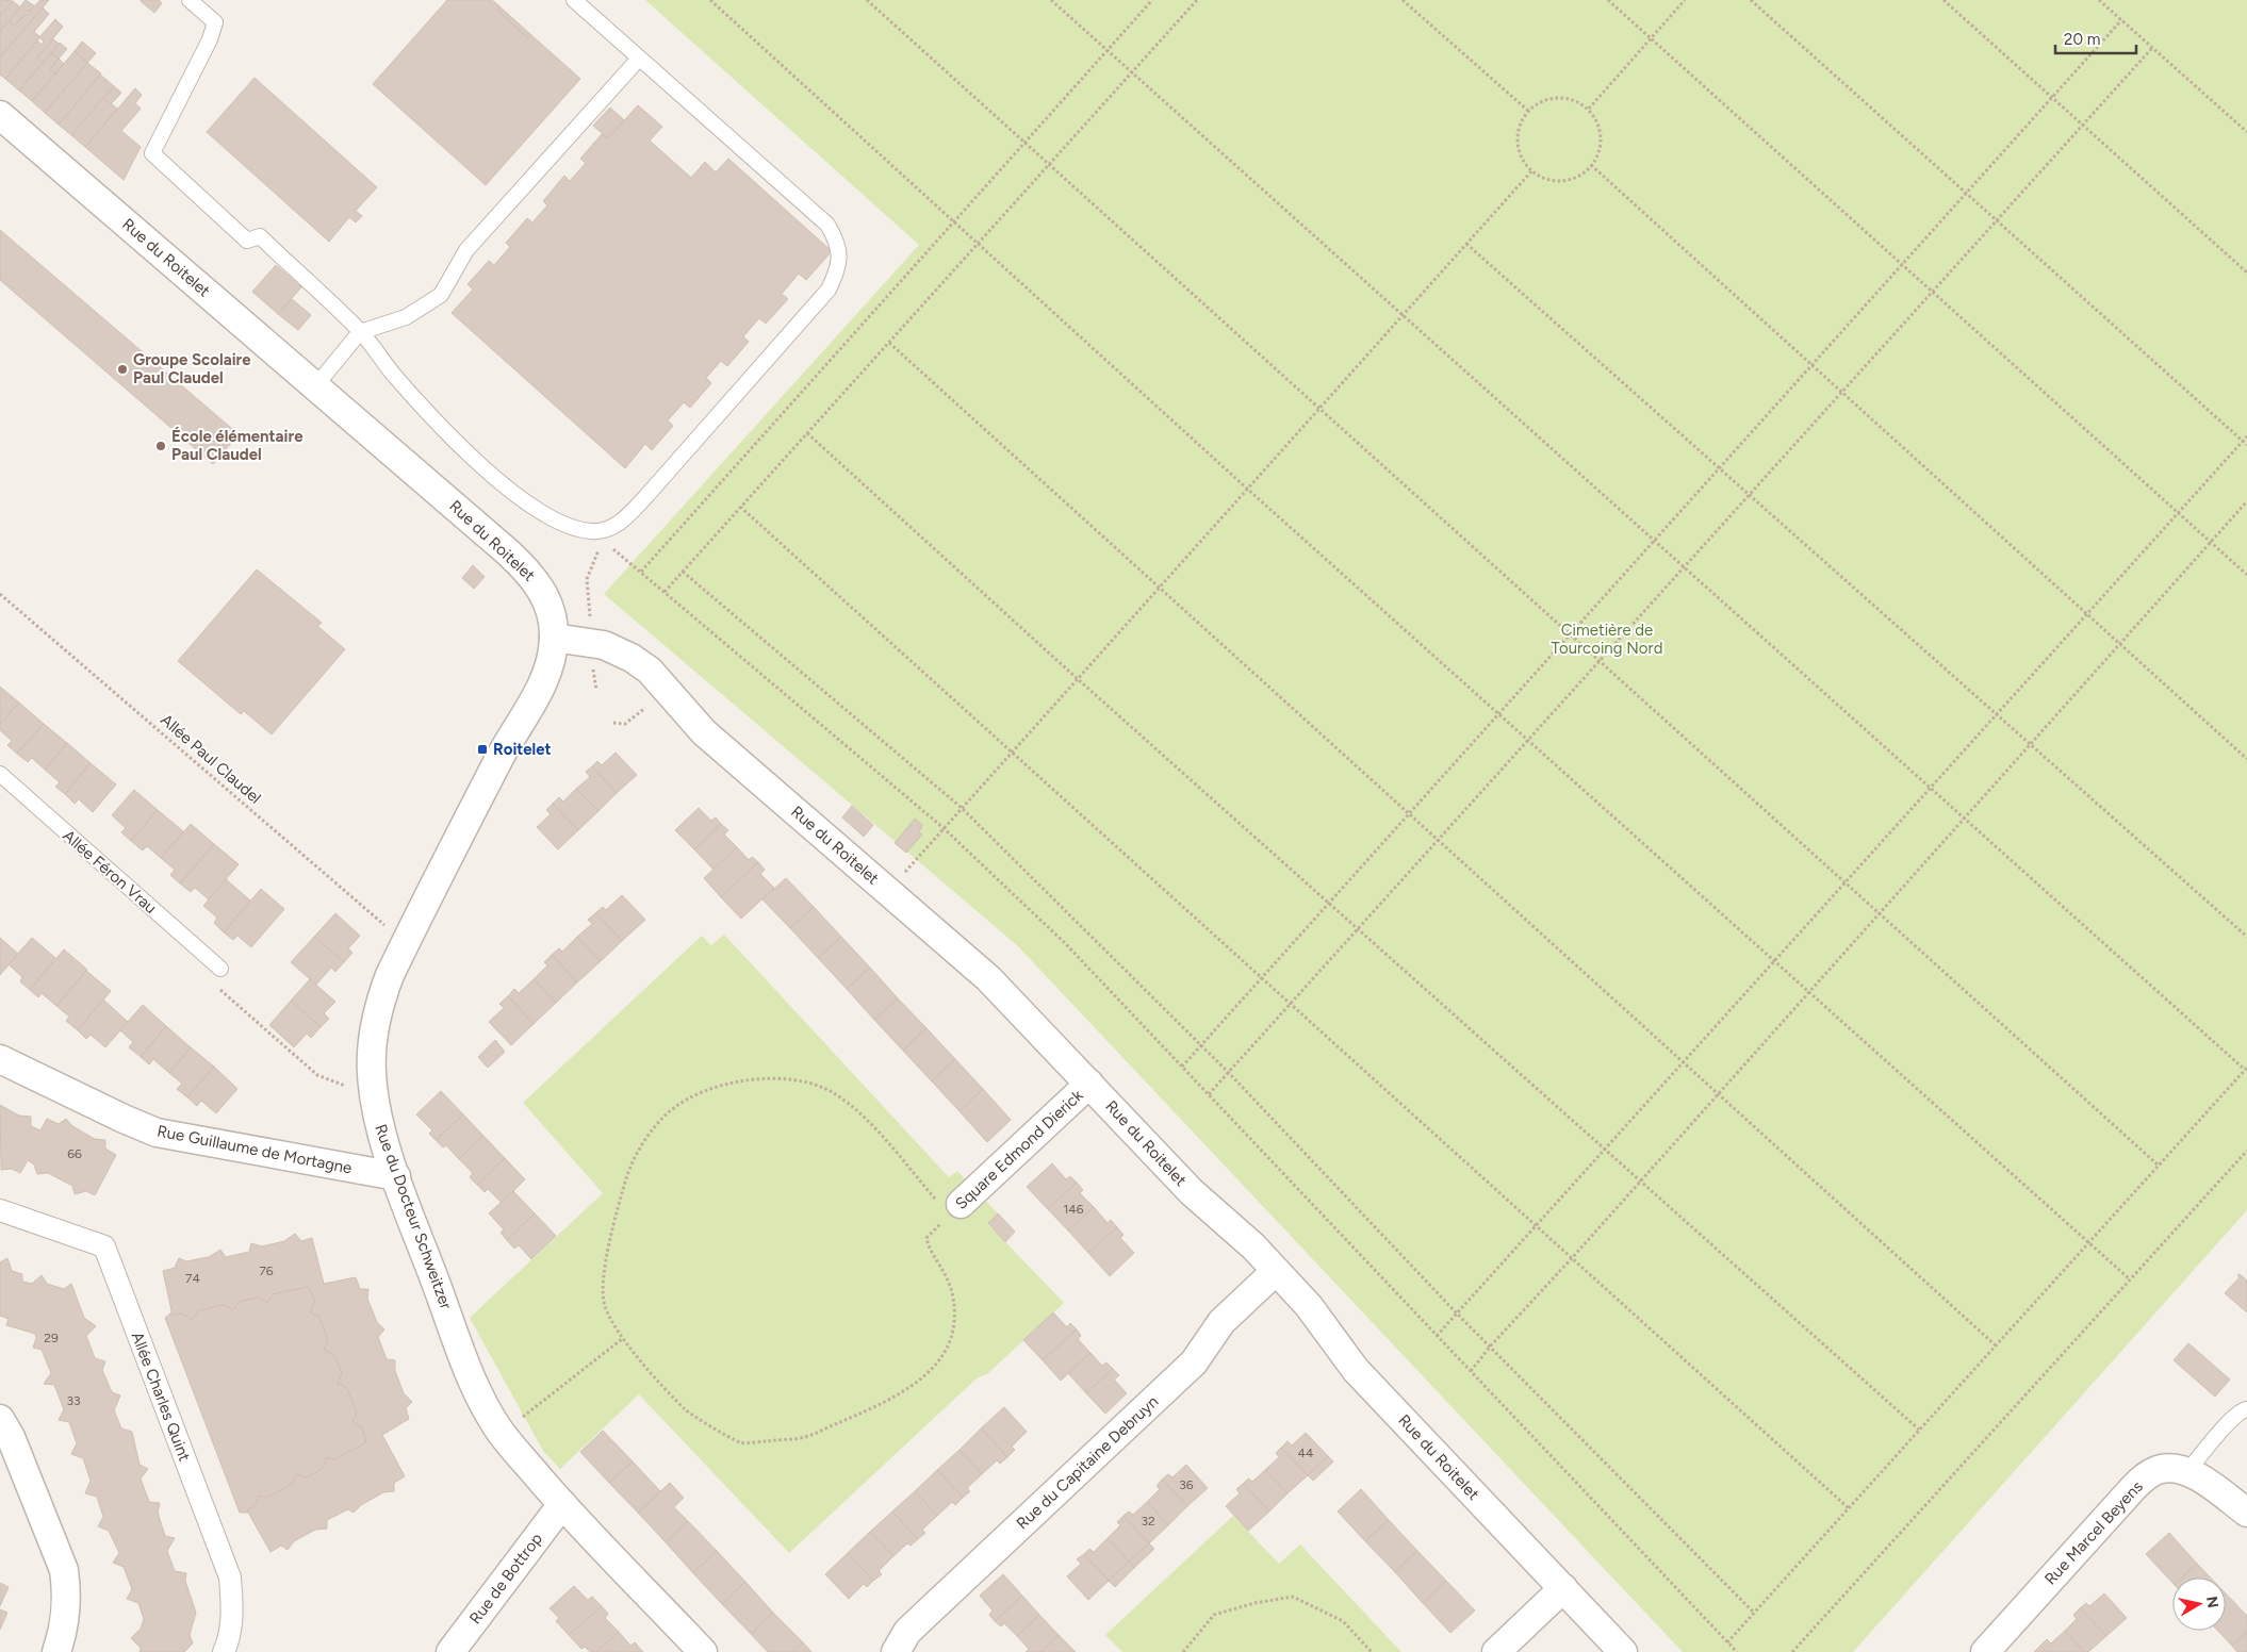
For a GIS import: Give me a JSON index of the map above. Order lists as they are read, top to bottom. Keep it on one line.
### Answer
{"streets":{"street":["Rue du Roitelet","Rue Guillaume de Mortagne","Square Edmond Dierick","Rue du Docteur Schweitzer","Allée Charles Quint","Rue du Capitaine Debruyn","Rue Marcel Beyens","Rue de Bottrop"],"lane":["Allée Féron Vrau"],"path":["Allée Paul Claudel"]},"crossings":[["Rue du Roitelet","Square Edmond Dierick"],["Rue du Roitelet","Rue du Docteur Schweitzer"],["Rue du Roitelet","Rue du Capitaine Debruyn"],["Allée Paul Claudel","Rue du Docteur Schweitzer"],["Rue Guillaume de Mortagne","Rue du Docteur Schweitzer"],["Rue du Docteur Schweitzer","Rue de Bottrop"]],"parks":["Cimetière de Tourcoing Nord"],"places":{"other":["Groupe Scolaire Paul Claudel","École élémentaire Paul Claudel"],"transit":["Roitelet"]},"house_numbers":["66","146","76","74","29","33","44","36","32"],"scale_bar":"20 m","north":"right"}
